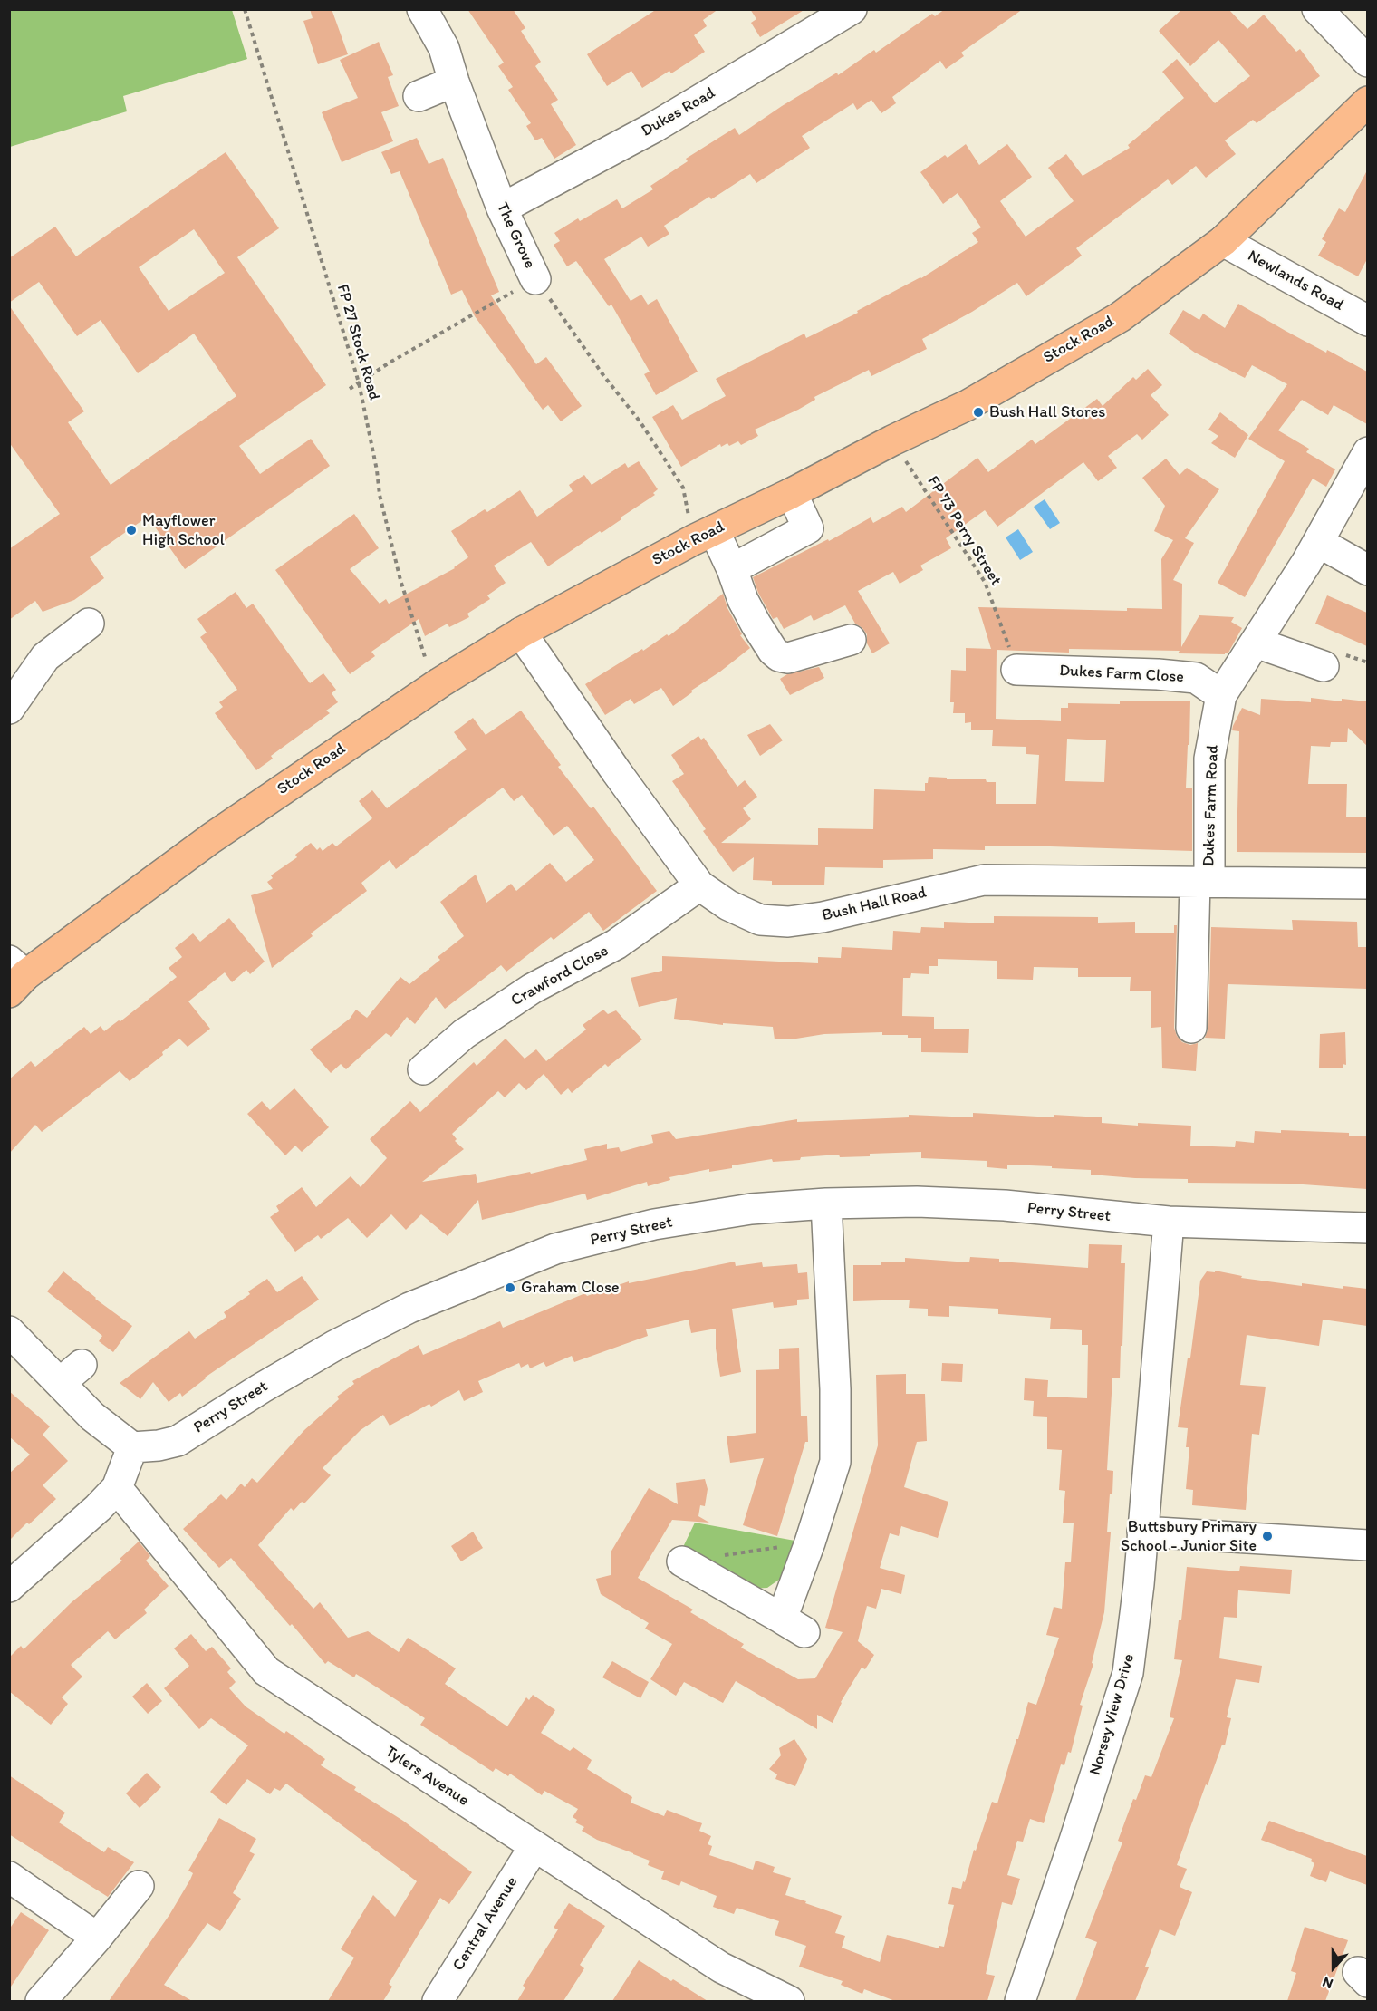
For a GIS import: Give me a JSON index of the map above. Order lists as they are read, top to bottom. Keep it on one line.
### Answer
{"streets":{"main road":["Stock Road"],"street":["Dukes Road","The Grove","Newlands Road","Dukes Farm Close","Dukes Farm Road","Bush Hall Road","Crawford Close","Perry Street","Norsey View Drive","Tylers Avenue","Central Avenue"],"path":["FP 27 Stock Road","FP 73 Perry Street"]},"crossings":[["Dukes Road","The Grove"],["The Grove","Stock Road"],["Newlands Road","Stock Road"],["Stock Road","FP 27 Stock Road"],["Stock Road","FP 73 Perry Street"],["Stock Road","Bush Hall Road"],["FP 73 Perry Street","Dukes Farm Close"],["Dukes Farm Close","Dukes Farm Road"],["Dukes Farm Road","Bush Hall Road"],["Bush Hall Road","Crawford Close"],["Perry Street","Norsey View Drive"],["Tylers Avenue","Central Avenue"]],"places":["Bush Hall Stores","Mayflower High School","Graham Close","Buttsbury Primary School - Junior Site"],"north":"bottom"}
